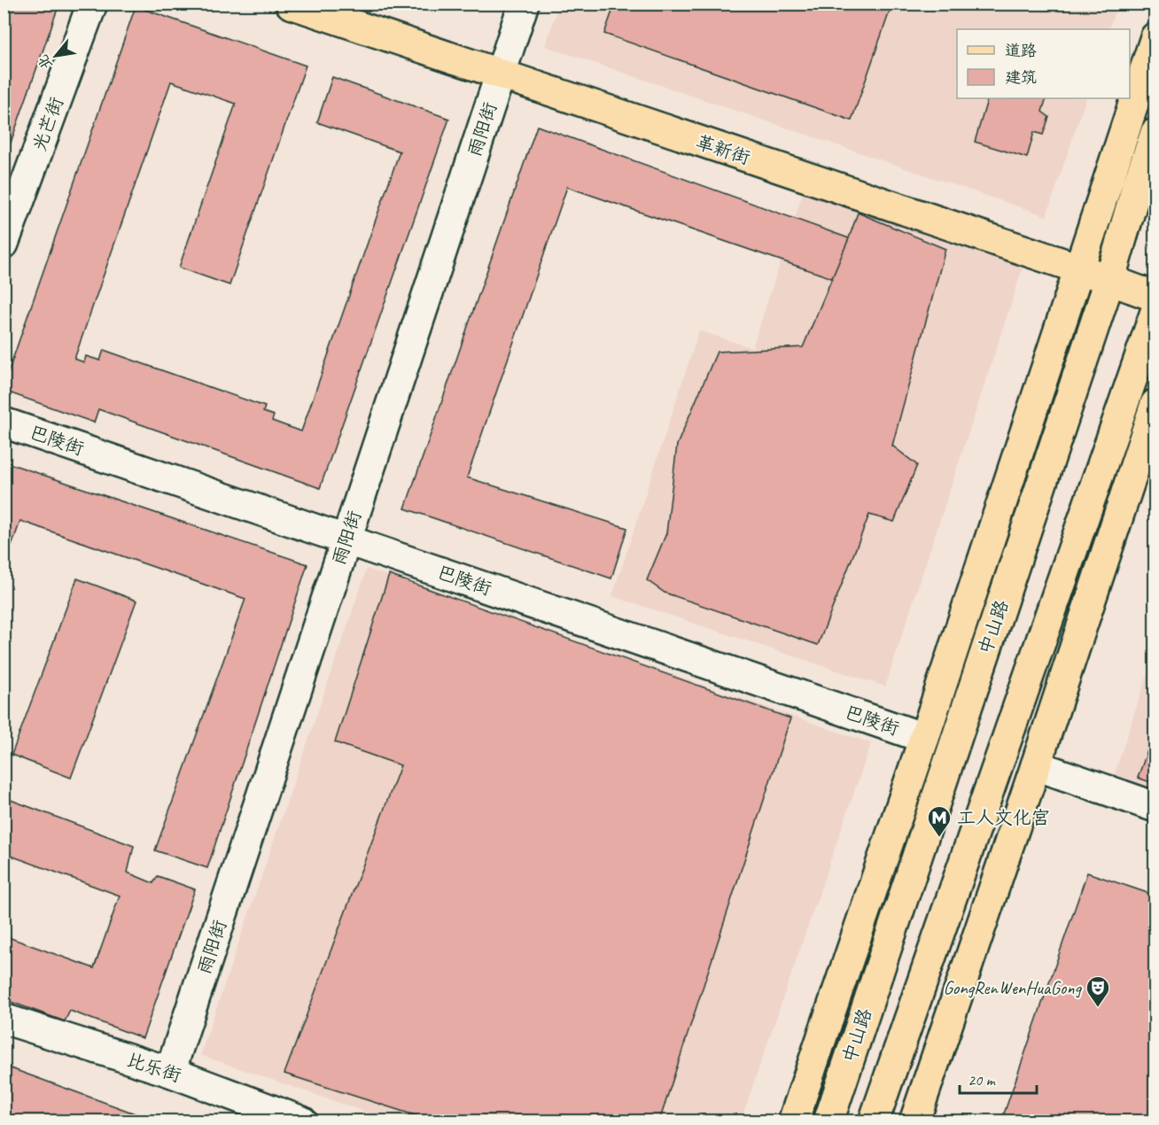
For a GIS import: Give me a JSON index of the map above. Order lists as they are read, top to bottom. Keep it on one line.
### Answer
{"streets":{"main road":["革新街","中山路"],"street":["光芒街","雨阳街","巴陵街","比乐街"]},"crossings":[["雨阳街","革新街"],["雨阳街","巴陵街"],["雨阳街","比乐街"],["革新街","中山路"]],"places":{"metro station":["工人文化宫"],"theatre":["GongRenWenHuaGong"]},"legend":["道路","建筑"],"scale_bar":"20 m","north":"bottom left"}
